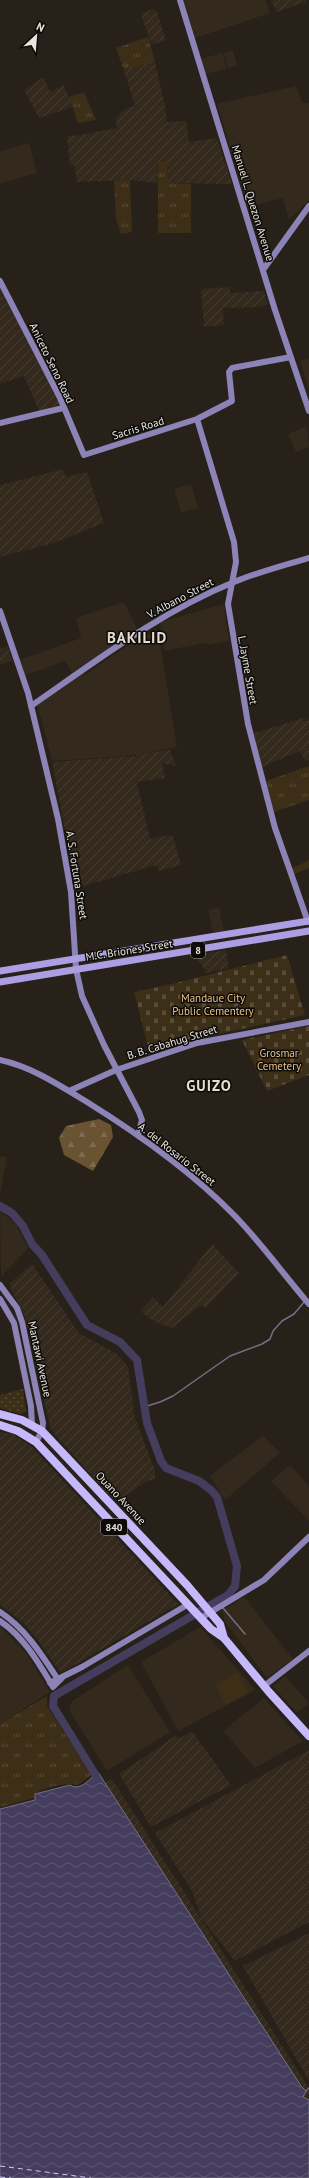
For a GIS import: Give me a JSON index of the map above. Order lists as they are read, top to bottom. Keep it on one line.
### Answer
{"streets":{"highway":["Ouano Avenue","840"],"main road":["M.C. Briones Street","8"],"street":["Manuel L. Quezon Avenue","Aniceto Seno Road","Sacris Road","V. Albano Street","L. Jayme Street","A. S. Fortuna Street","B. B. Cabahug Street","A. del Rosario Street","Mantawi Avenue"]},"crossings":[["Manuel L. Quezon Avenue","Sacris Road"],["Aniceto Seno Road","Sacris Road"],["Sacris Road","L. Jayme Street"],["V. Albano Street","L. Jayme Street"],["V. Albano Street","A. S. Fortuna Street"],["L. Jayme Street","M.C. Briones Street"],["A. S. Fortuna Street","M.C. Briones Street"],["A. S. Fortuna Street","B. B. Cabahug Street"],["A. S. Fortuna Street","A. del Rosario Street"],["B. B. Cabahug Street","A. del Rosario Street"],["Mantawi Avenue","Ouano Avenue"],["Ouano Avenue","840"]],"districts":["BAKILID","GUIZO"],"parks":["Mandaue City Public Cementery","Grosmar Cemetery"],"north":"top right"}
